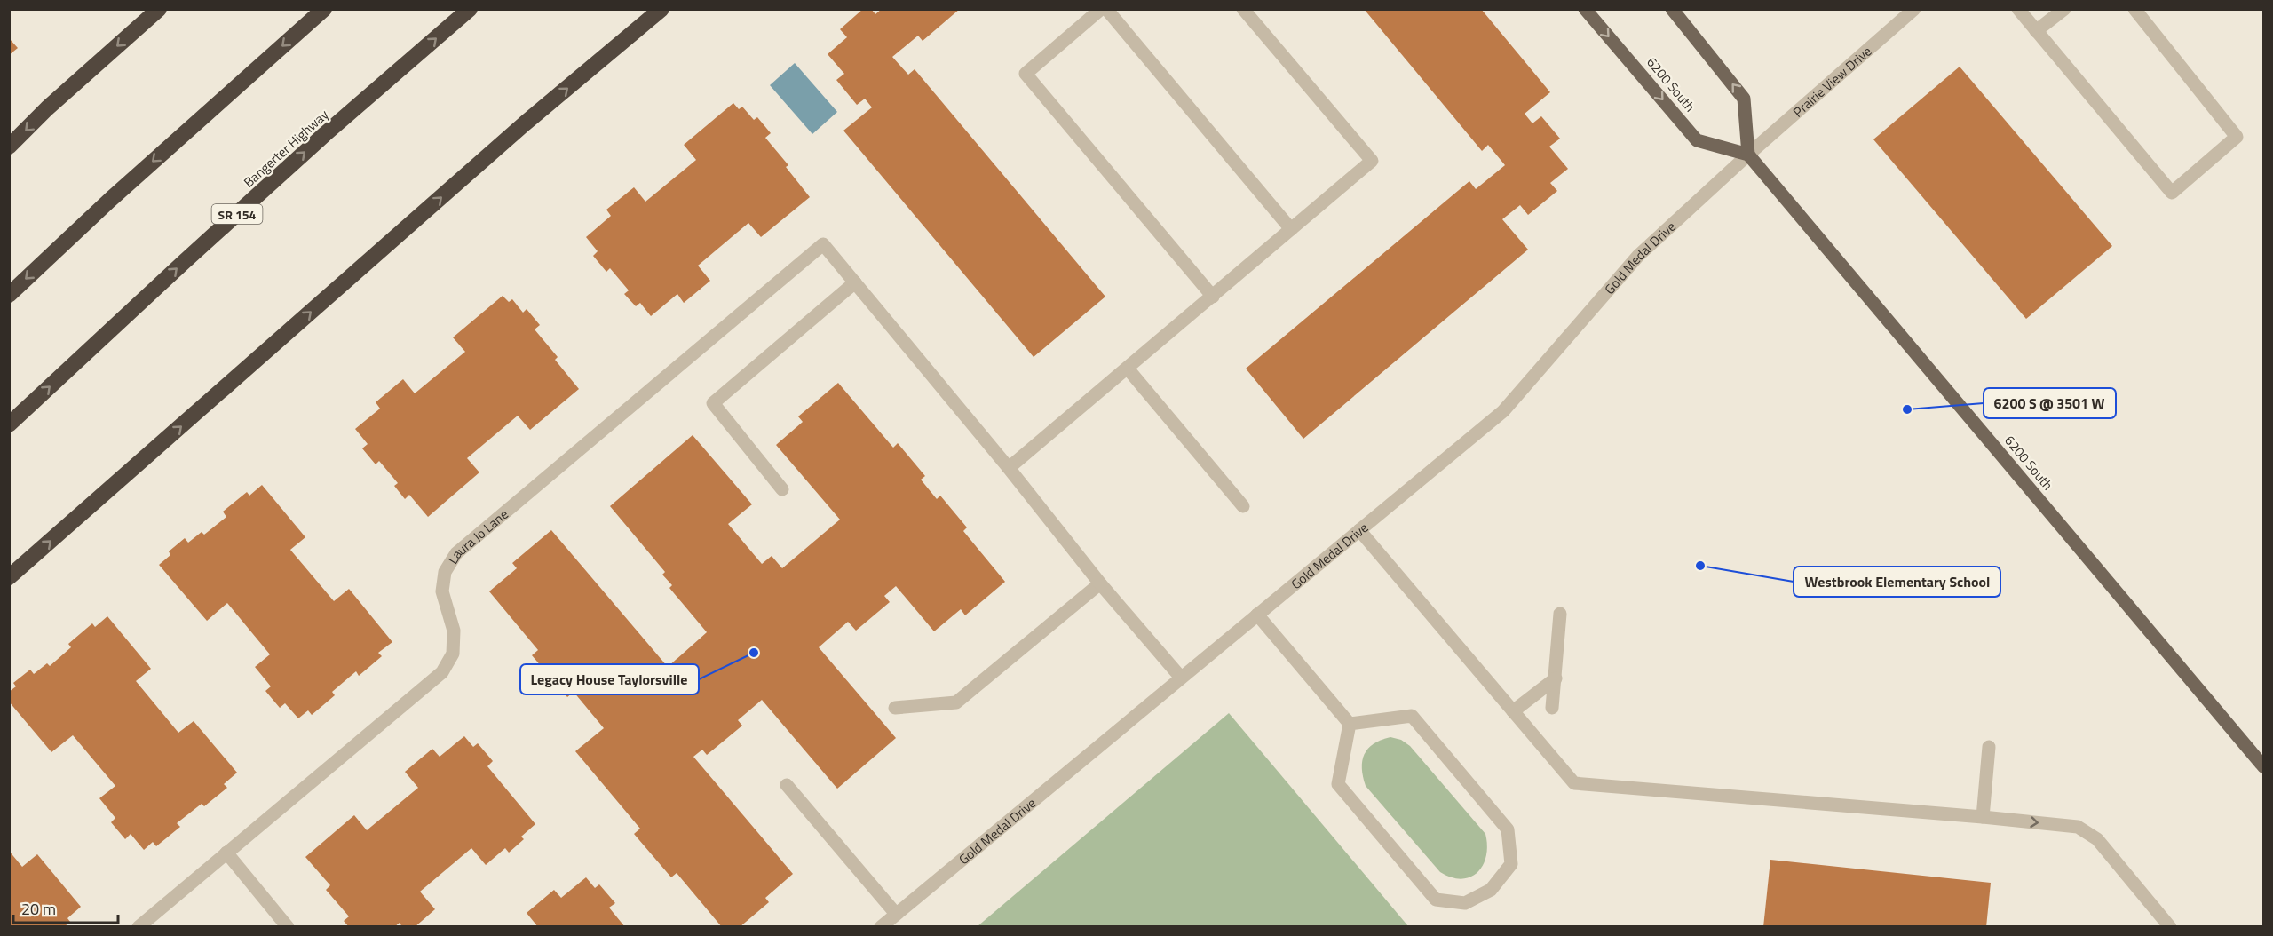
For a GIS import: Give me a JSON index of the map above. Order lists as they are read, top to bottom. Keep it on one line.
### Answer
{"streets":{"highway":["Bangerter Highway","SR 154"],"main road":["6200 South"],"street":["Prairie View Drive","Gold Medal Drive","Laura Jo Lane"]},"crossings":[["Prairie View Drive","6200 South"],["Prairie View Drive","Gold Medal Drive"],["6200 South","Gold Medal Drive"]],"places":["6200 S @ 3501 W","Westbrook Elementary School","Legacy House Taylorsville"],"scale_bar":"20 m"}
